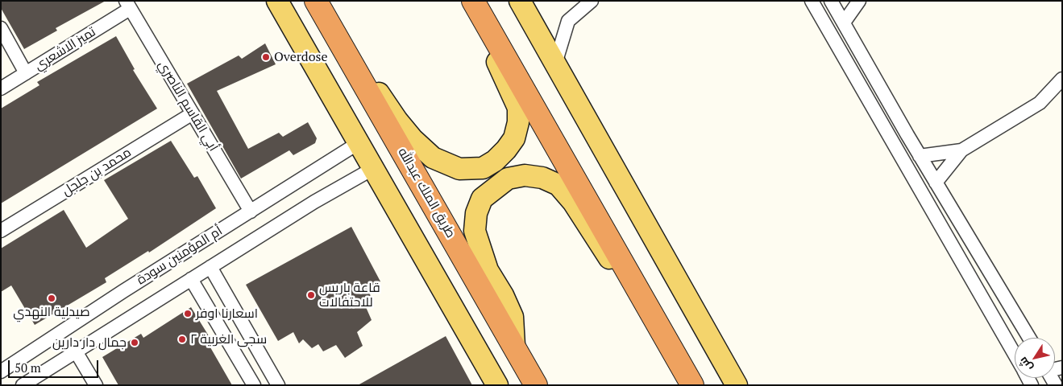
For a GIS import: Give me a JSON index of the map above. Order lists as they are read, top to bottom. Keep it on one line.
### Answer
{"streets":{"highway":["طريق الملك عبدالله"],"street":["تميز الاشعري","أبي القاسم الناصري","محمد بن جلجل","أم المؤمنين سودة"]},"crossings":[["تميز الاشعري","أبي القاسم الناصري"],["أبي القاسم الناصري","محمد بن جلجل"],["أبي القاسم الناصري","أم المؤمنين سودة"]],"places":["Overdose","قاعة باريس للاحتفالات","صيدلية النهدي","اسعارنا اوفر","سجى الغربية ٢","جمال دار دارين"],"scale_bar":"50 m","north":"bottom left"}
